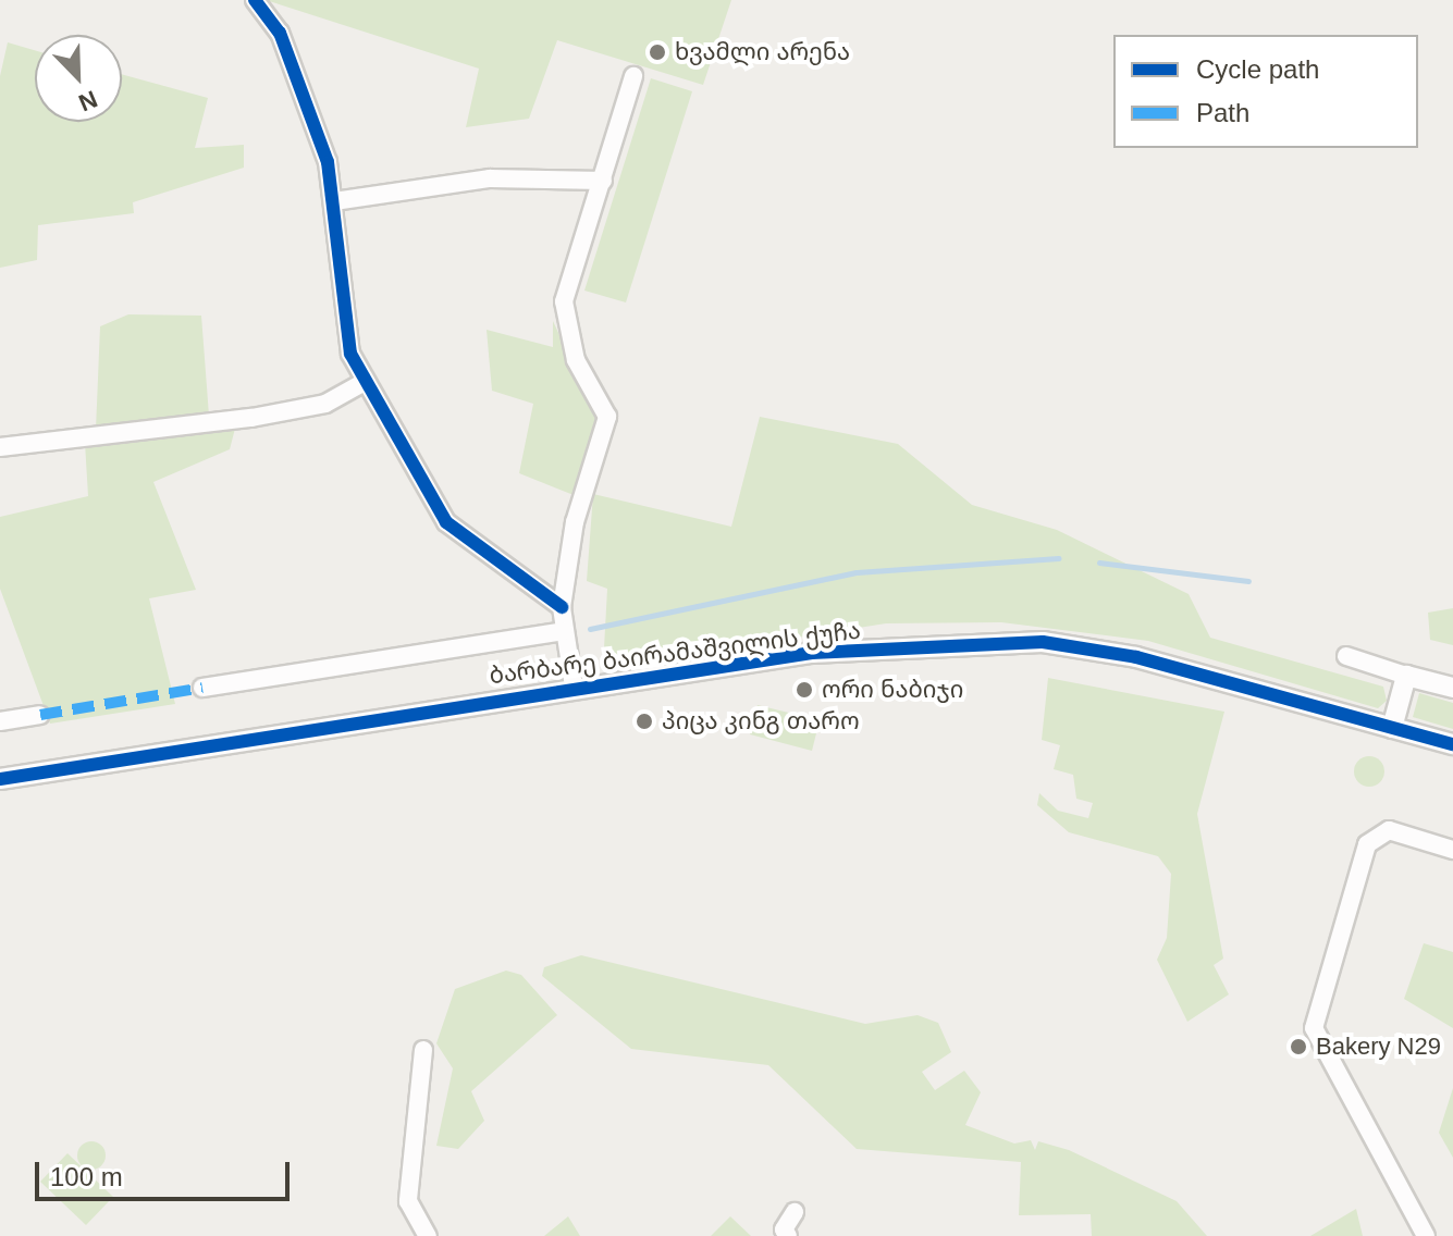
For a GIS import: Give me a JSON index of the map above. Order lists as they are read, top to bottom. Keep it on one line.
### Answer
{"streets":{"street":["ბარბარე ბაირამაშვილის ქუჩა"]},"places":["ხვამლი არენა","ორი ნაბიჯი","პიცა კინგ თარო","Bakery N29"],"legend":["Cycle path","Path"],"scale_bar":"100 m","north":"bottom right"}
